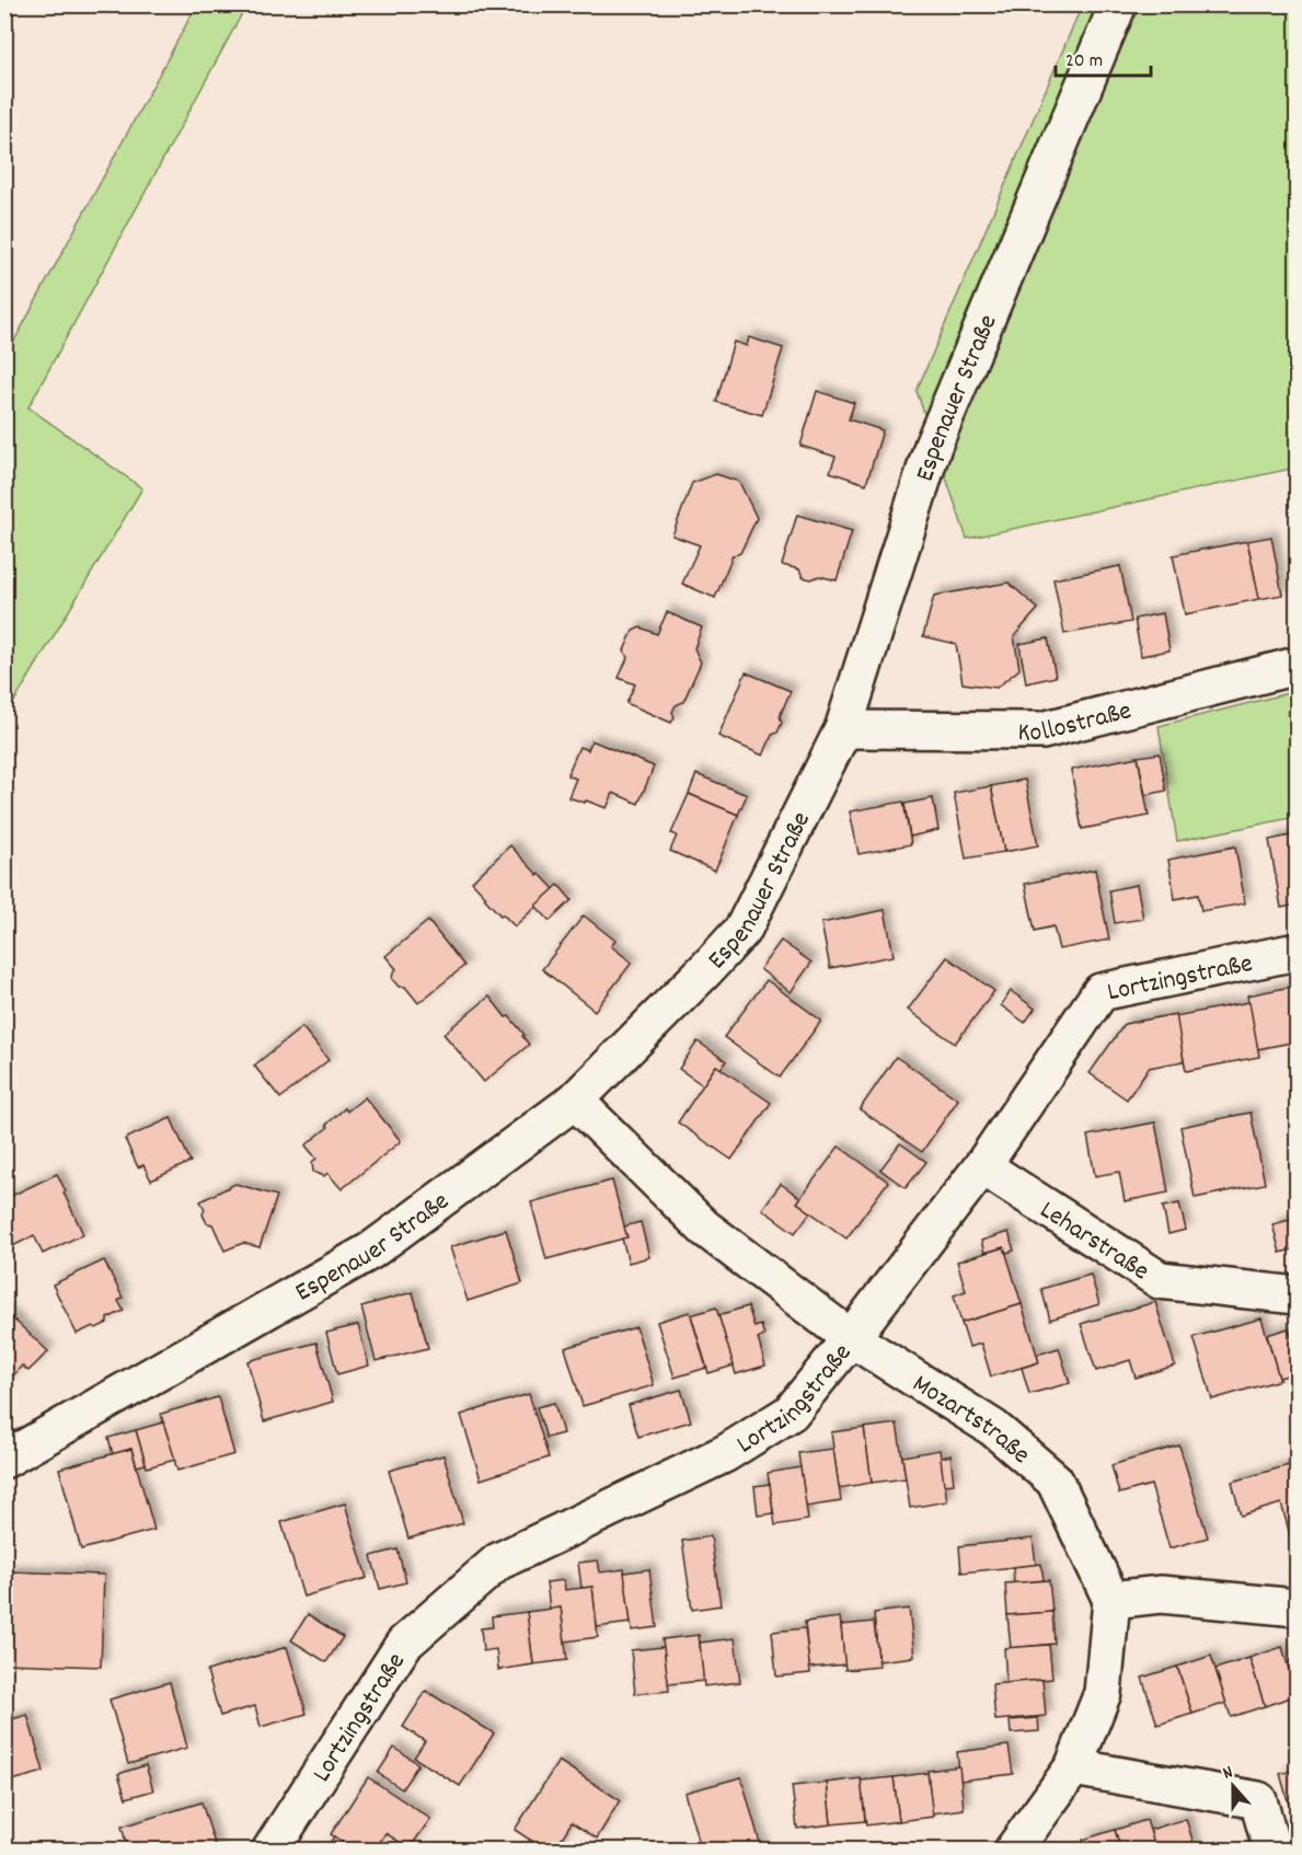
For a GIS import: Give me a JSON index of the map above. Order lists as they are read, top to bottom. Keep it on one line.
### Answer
{"streets":{"street":["Espenauer Straße","Kollostraße","Lortzingstraße","Leharstraße","Mozartstraße"]},"crossings":[["Espenauer Straße","Kollostraße"],["Espenauer Straße","Mozartstraße"],["Lortzingstraße","Leharstraße"],["Lortzingstraße","Mozartstraße"]],"scale_bar":"20 m","north":"top"}
